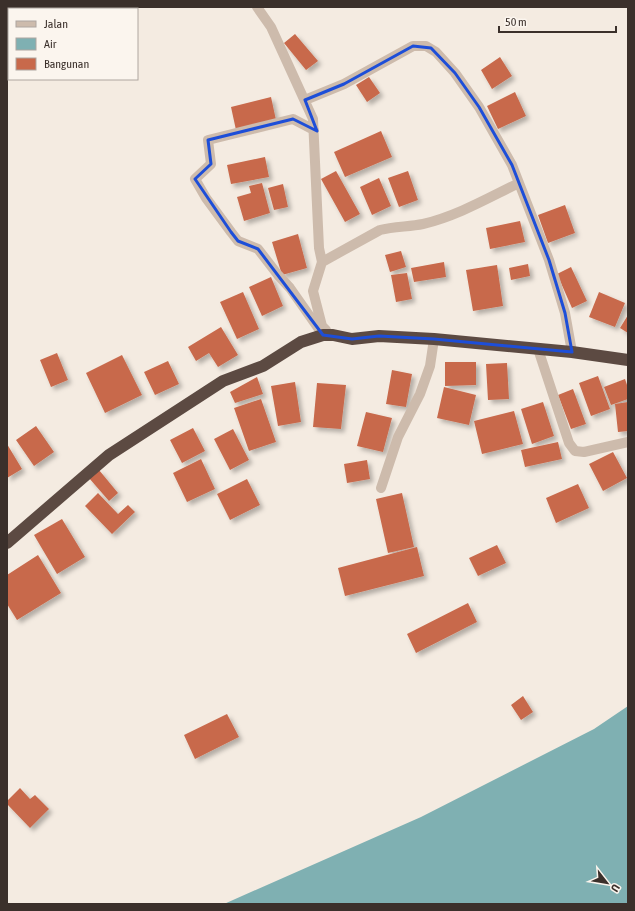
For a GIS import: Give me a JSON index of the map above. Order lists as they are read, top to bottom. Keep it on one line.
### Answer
{"legend":["Jalan","Air","Bangunan"],"scale_bar":"50 m","north":"bottom right"}
